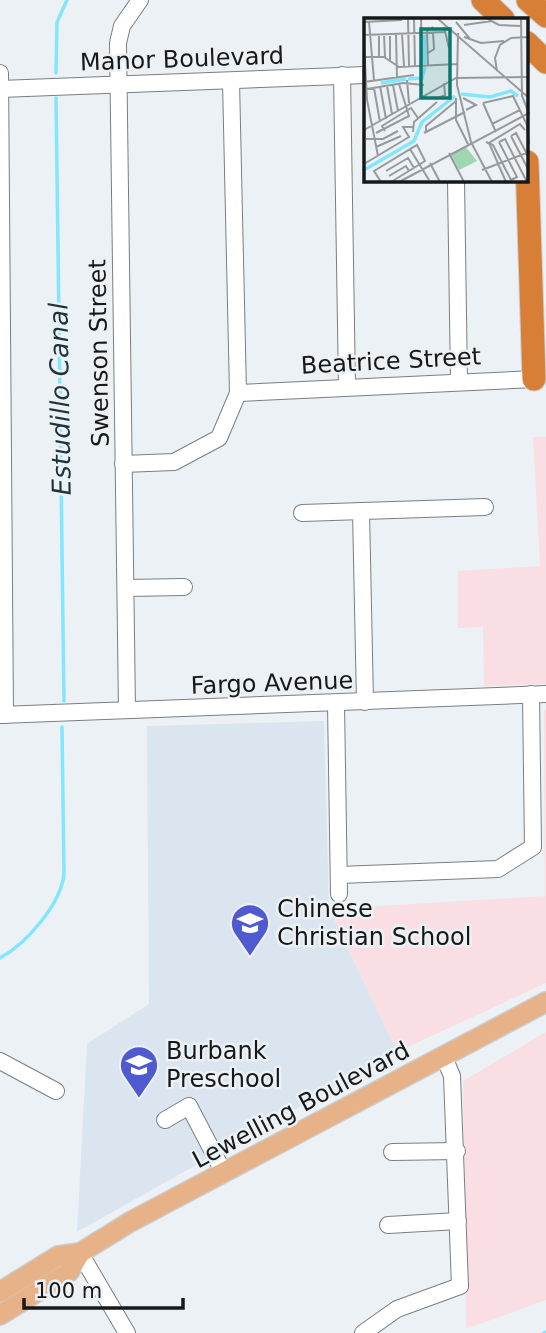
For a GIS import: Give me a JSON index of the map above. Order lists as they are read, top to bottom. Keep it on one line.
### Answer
{"streets":{"main road":["Lewelling Boulevard"],"street":["Manor Boulevard","Swenson Street","Beatrice Street","Fargo Avenue"]},"crossings":[["Manor Boulevard","Swenson Street"],["Swenson Street","Fargo Avenue"]],"water":["Estudillo Canal"],"places":{"school or university":["Chinese Christian School","Burbank Preschool"]},"scale_bar":"100 m"}
